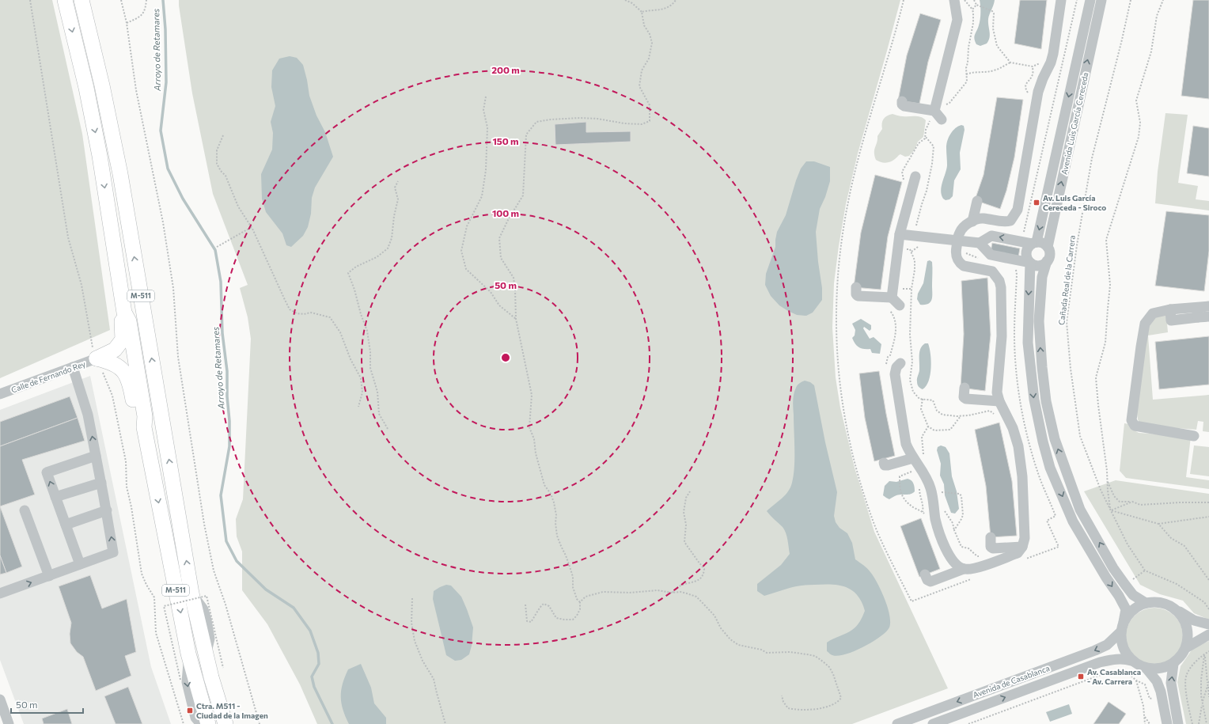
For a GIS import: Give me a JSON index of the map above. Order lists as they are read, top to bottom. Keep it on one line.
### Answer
{"streets":{"highway":["M-511"],"street":["Avenida Luis García Cereceda","Calle de Fernando Rey","Avenida de Casablanca"],"path":["Cañada Real de la Carrera"]},"crossings":[["M-511","Calle de Fernando Rey"]],"water":["Arroyo de Retamares"],"places":{"transit":["Av. Luis García Cereceda - Siroco","Av. Casablanca - Av. Carrera","Ctra. M511 - Ciudad de la Imagen"]},"scale_bar":"50 m","rings":["200 m","150 m","100 m","50 m"]}
